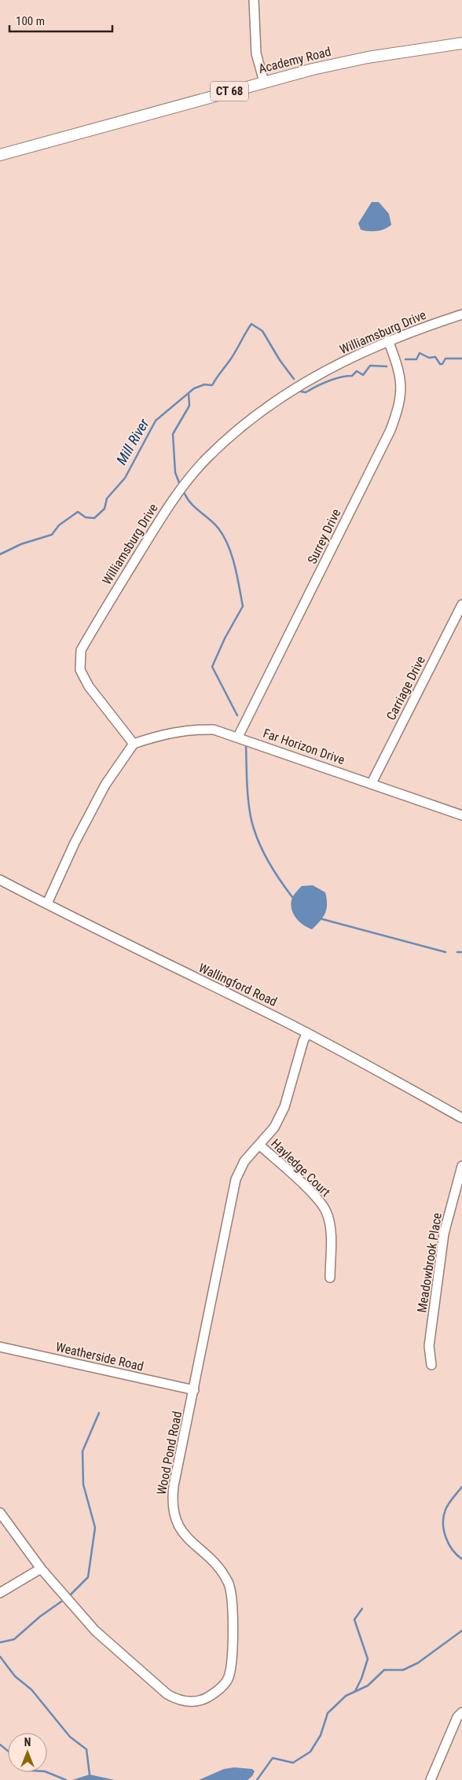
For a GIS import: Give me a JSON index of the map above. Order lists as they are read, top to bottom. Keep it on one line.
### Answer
{"streets":{"main road":["Academy Road","CT 68"],"street":["Williamsburg Drive","Surrey Drive","Carriage Drive","Far Horizon Drive","Wallingford Road","Hayledge Court","Meadowbrook Place","Weatherside Road","Wood Pond Road"]},"crossings":[["Williamsburg Drive","Surrey Drive"],["Williamsburg Drive","Far Horizon Drive"],["Surrey Drive","Far Horizon Drive"],["Carriage Drive","Far Horizon Drive"],["Wallingford Road","Wood Pond Road"],["Hayledge Court","Wood Pond Road"],["Weatherside Road","Wood Pond Road"]],"water":["Mill River"],"scale_bar":"100 m","north":"top"}
